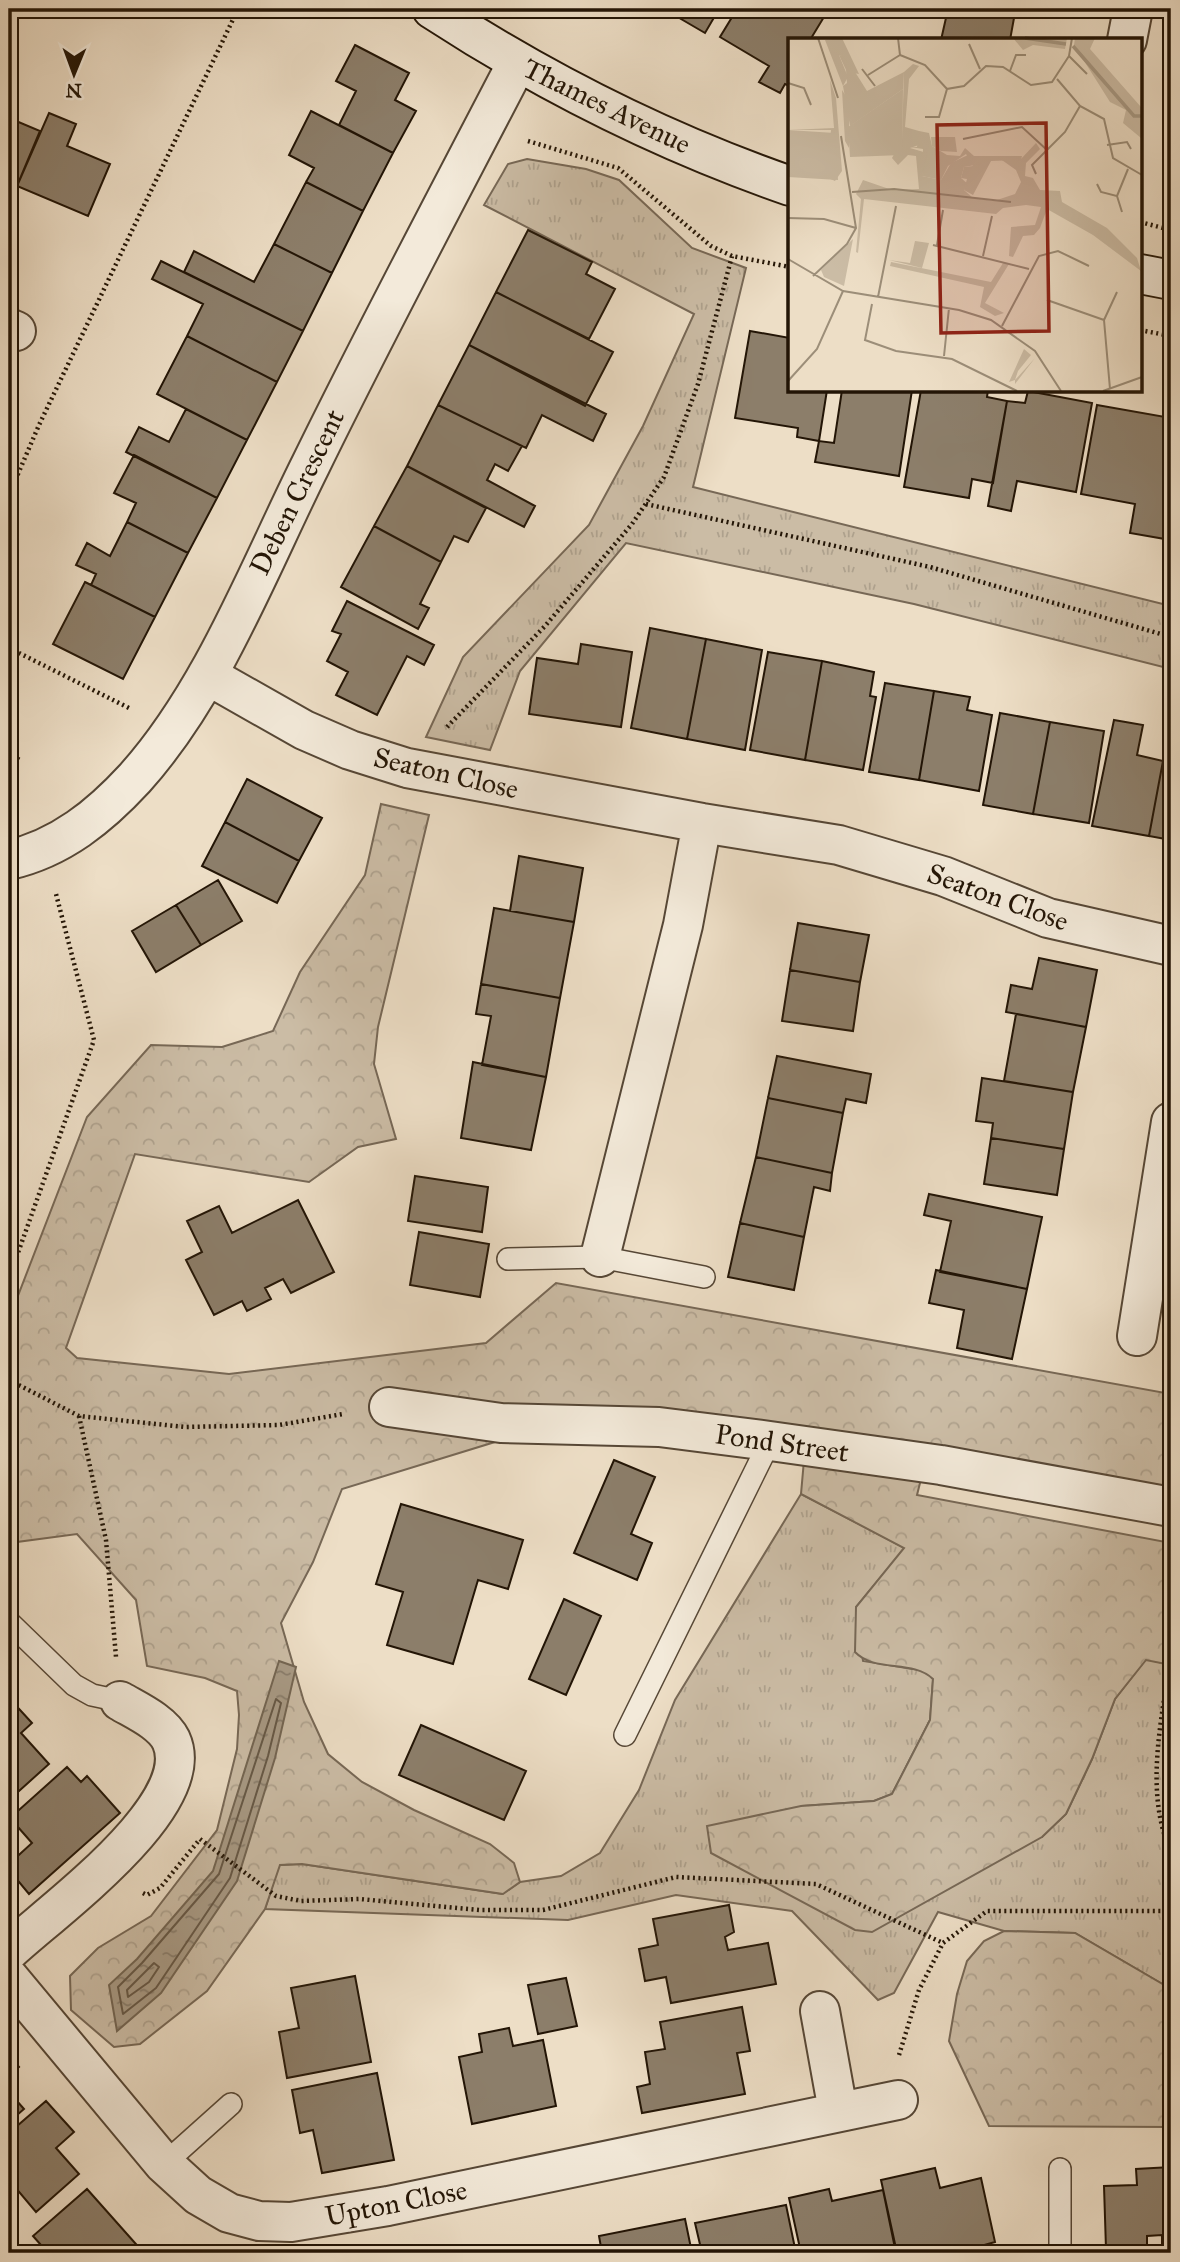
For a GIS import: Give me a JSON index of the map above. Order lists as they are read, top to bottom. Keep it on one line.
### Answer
{"streets":{"street":["Thames Avenue","Deben Crescent","Seaton Close","Pond Street","Upton Close"]},"crossings":[["Thames Avenue","Deben Crescent"],["Deben Crescent","Seaton Close"]],"north":"bottom"}
